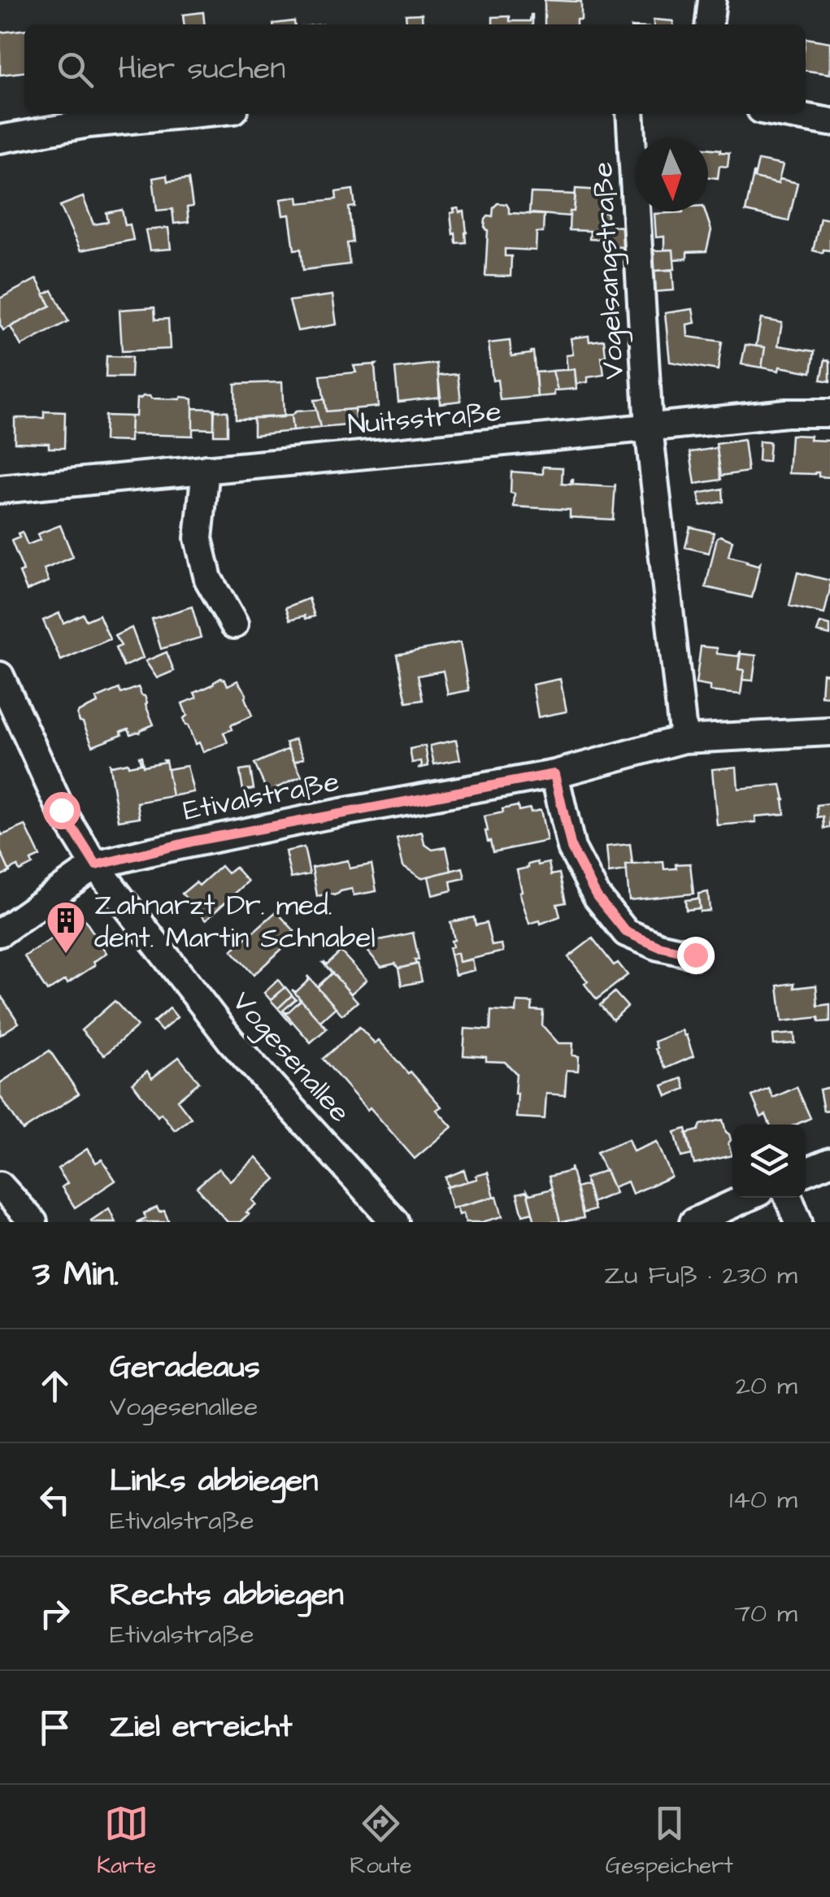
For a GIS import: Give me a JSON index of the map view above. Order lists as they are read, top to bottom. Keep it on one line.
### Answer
{"streets":{"street":["Vogelsangstraße","Nuitsstraße","Etivalstraße","Vogesenallee"]},"crossings":[["Vogelsangstraße","Nuitsstraße"],["Etivalstraße","Vogesenallee"]],"places":{"building":["Zahnarzt Dr. med. dent. Martin Schnabel"]},"north":"bottom","page":{"search":"Hier suchen","heading":["3 Min.","Zu Fuß · 230 m"],"list":[["Geradeaus","Vogesenallee","20 m"],["Links abbiegen","Etivalstraße","140 m"],["Rechts abbiegen","Etivalstraße","70 m"],"Ziel erreicht"],"nav":["Karte","Route","Gespeichert"]}}
